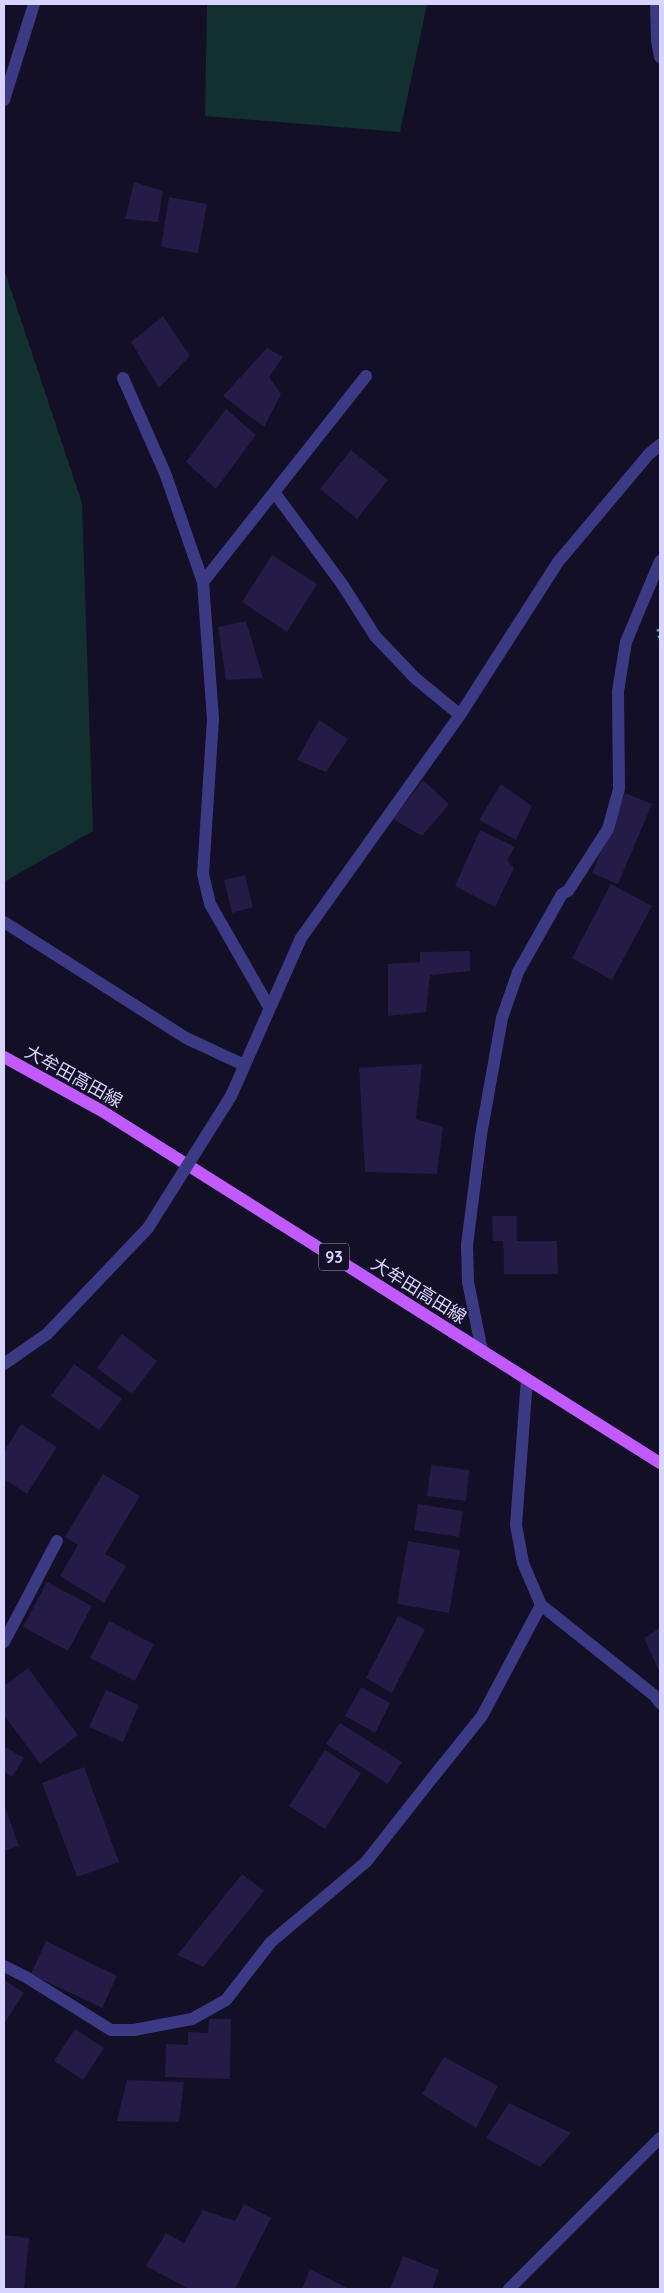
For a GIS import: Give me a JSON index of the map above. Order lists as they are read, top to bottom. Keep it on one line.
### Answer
{"streets":{"main road":["大牟田高田線","93"]}}
